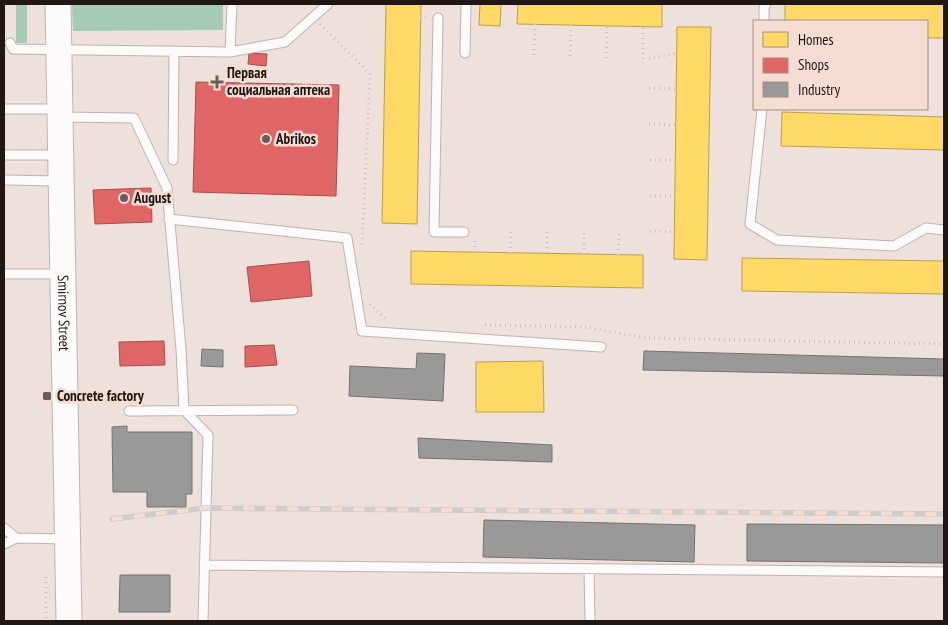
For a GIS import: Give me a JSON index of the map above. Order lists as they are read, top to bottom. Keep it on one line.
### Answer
{"streets":{"main road":["Smirnov Street"]},"places":{"health":["Первая социальная аптека"],"other":["Abrikos","August"],"transit":["Concrete factory"]},"legend":["Homes","Shops","Industry"]}
